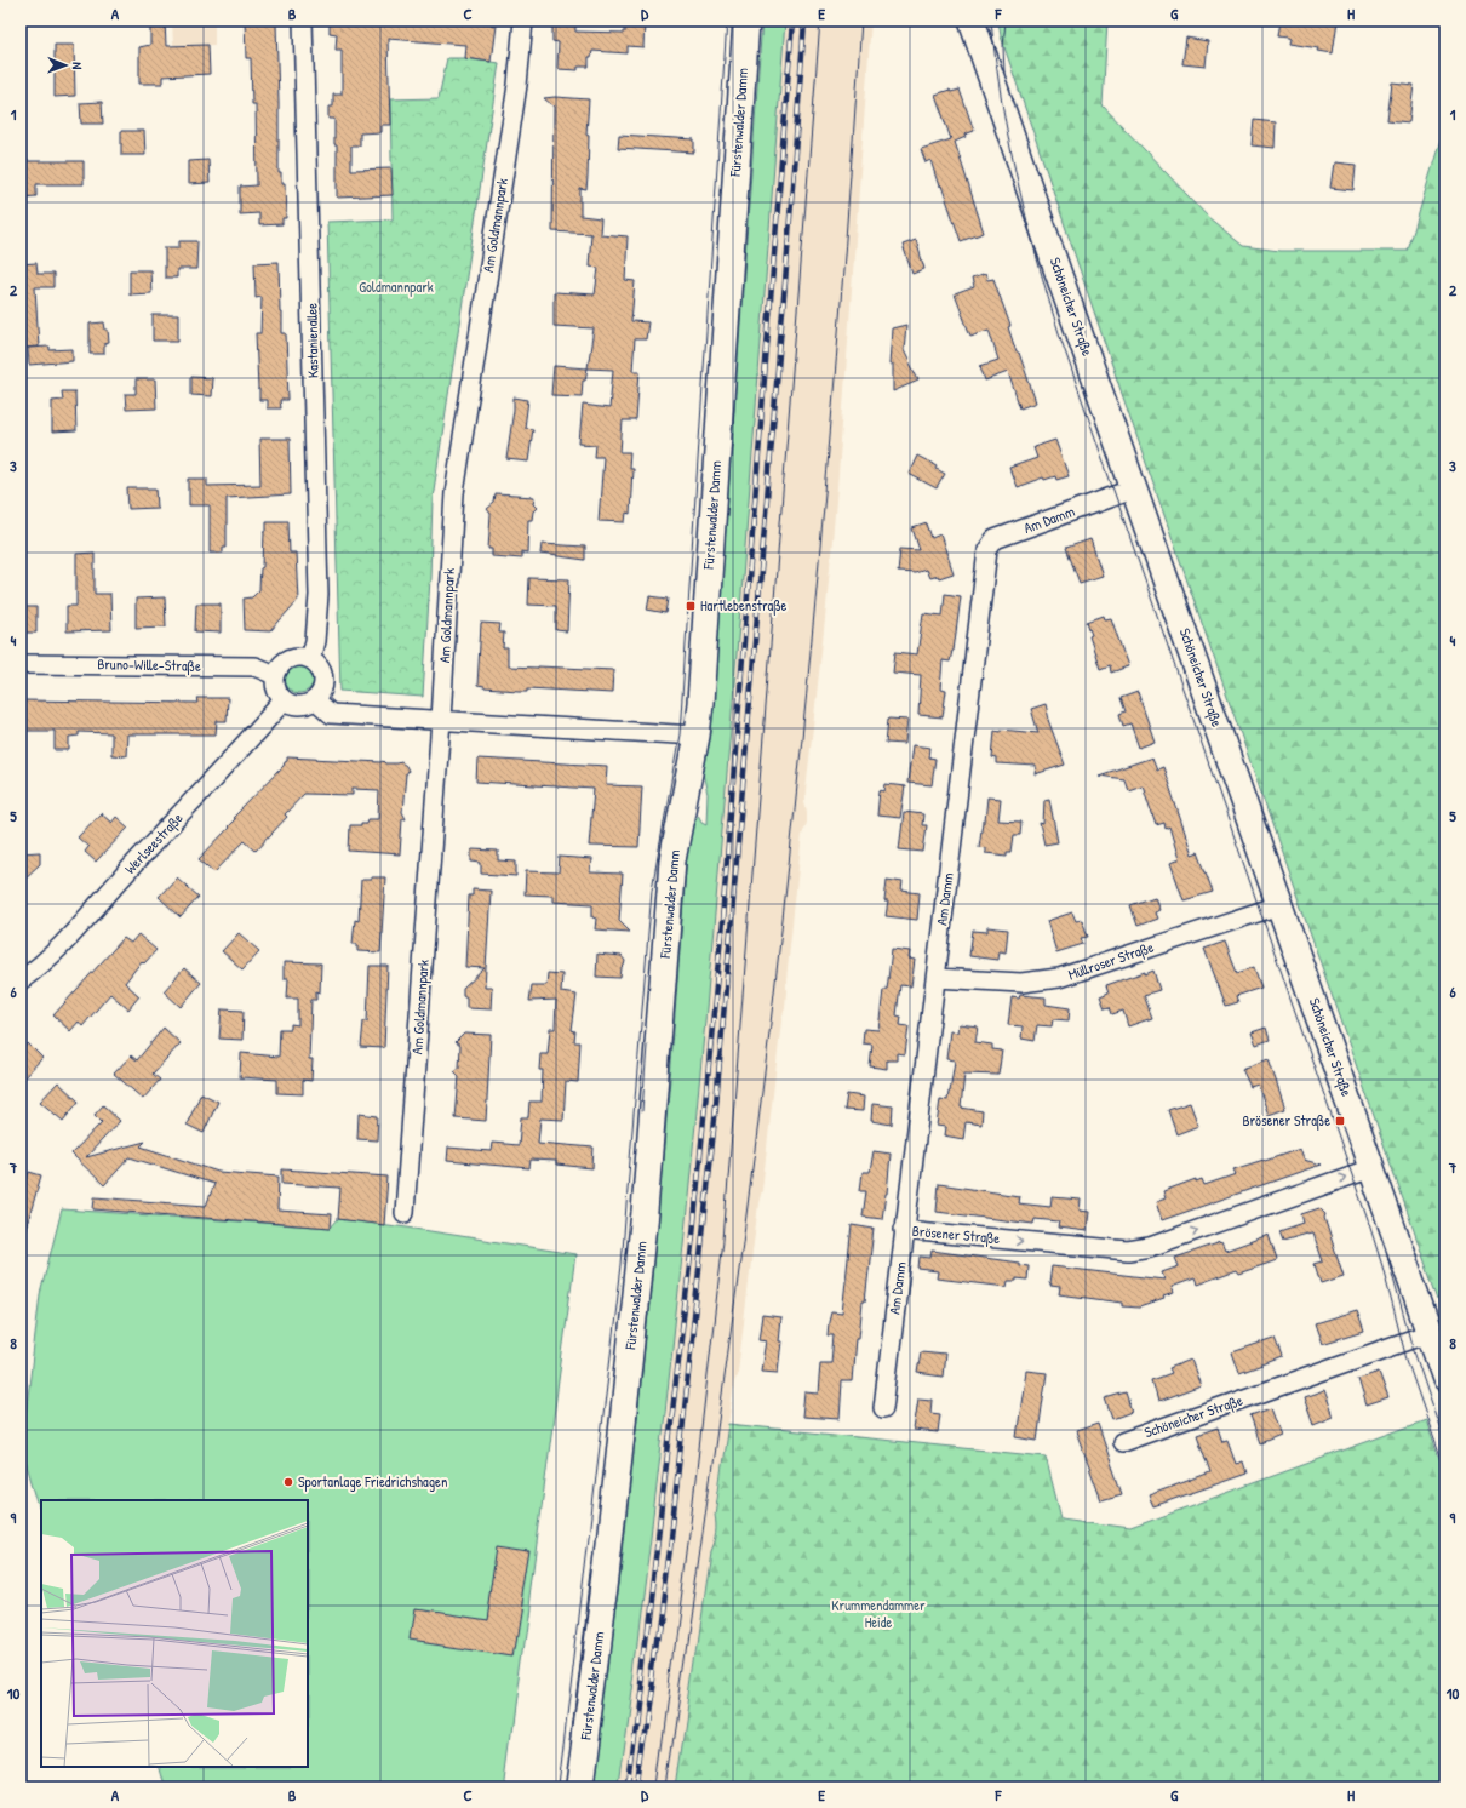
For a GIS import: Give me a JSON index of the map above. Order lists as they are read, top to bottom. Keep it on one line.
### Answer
{"streets":{"main road":["Fürstenwalder Damm","Schöneicher Straße"],"street":["Am Goldmannpark","Kastanienallee","Am Damm","Bruno-Wille-Straße","Werlseestraße","Müllroser Straße","Brösener Straße"]},"crossings":[["Schöneicher Straße","Am Damm"],["Schöneicher Straße","Müllroser Straße"],["Schöneicher Straße","Brösener Straße"],["Kastanienallee","Bruno-Wille-Straße"],["Kastanienallee","Werlseestraße"],["Am Damm","Müllroser Straße"],["Am Damm","Brösener Straße"],["Bruno-Wille-Straße","Werlseestraße"]],"one_way":["Brösener Straße"],"parks":["Goldmannpark","Krummendammer Heide"],"places":{"transit":["Hartlebenstraße","Brösener Straße"],"other":["Sportanlage Friedrichshagen"]},"north":"right","grid":{"columns":["A","B","C","D","E","F","G","H"],"rows":["1","2","3","4","5","6","7","8","9","10"]}}
